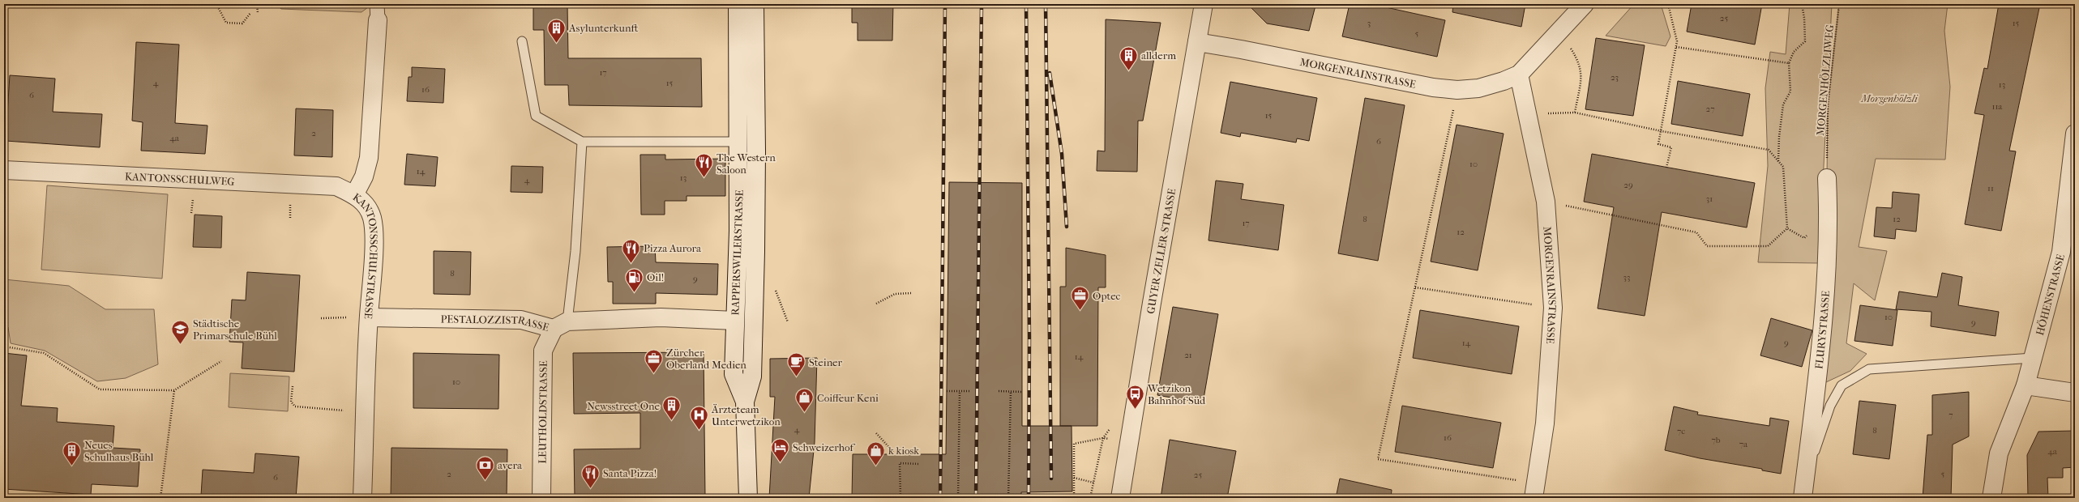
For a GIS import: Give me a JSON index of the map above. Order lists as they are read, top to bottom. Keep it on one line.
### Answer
{"streets":{"street":["MORGENRAINSTRASSE","KANTONSSCHULWEG","GUYER-ZELLER-STRASSE","RAPPERSWILERSTRASSE","KANTONSSCHULSTRASSE","HÖHENSTRASSE","PESTALOZZISTRASSE","FLURYSTRASSE","LEUTHOLDSTRASSE"],"path":["MORGENHÖLZLIWEG"]},"crossings":[["MORGENRAINSTRASSE","GUYER-ZELLER-STRASSE"],["MORGENHÖLZLIWEG","FLURYSTRASSE"],["KANTONSSCHULWEG","KANTONSSCHULSTRASSE"],["RAPPERSWILERSTRASSE","PESTALOZZISTRASSE"],["KANTONSSCHULSTRASSE","PESTALOZZISTRASSE"],["HÖHENSTRASSE","FLURYSTRASSE"],["PESTALOZZISTRASSE","LEUTHOLDSTRASSE"]],"parks":["Morgenhölzli"],"places":{"building":["Asylunterkunft","allderm","Newsstreet One","Neues Schulhaus Bühl"],"restaurant":["The Western Saloon","Pizza Aurora","Santa Pizza!"],"fuel station":["Oil!"],"office":["Optec","Zürcher Oberland Medien"],"school or university":["Städtische Primarschule Bühl"],"cafe":["Steiner"],"bus stop":["Wetzikon Bahnhof Süd"],"shop":["Coiffeur Keni","k kiosk"],"hospital":["Ärzteteam Unterwetzikon"],"hotel":["Schweizerhof"],"bank":["avera"]},"house_numbers":["25","3","15","5","17","23","4","15","13","16","6","11a","27","15","2","4a","6","10","14","13","4","29","11","31","8","12","17","12","8","33","9","10","9","14","9","21","14","10","7","4","8","7c","16","7b","7a","4a","2","5","25","6"]}
